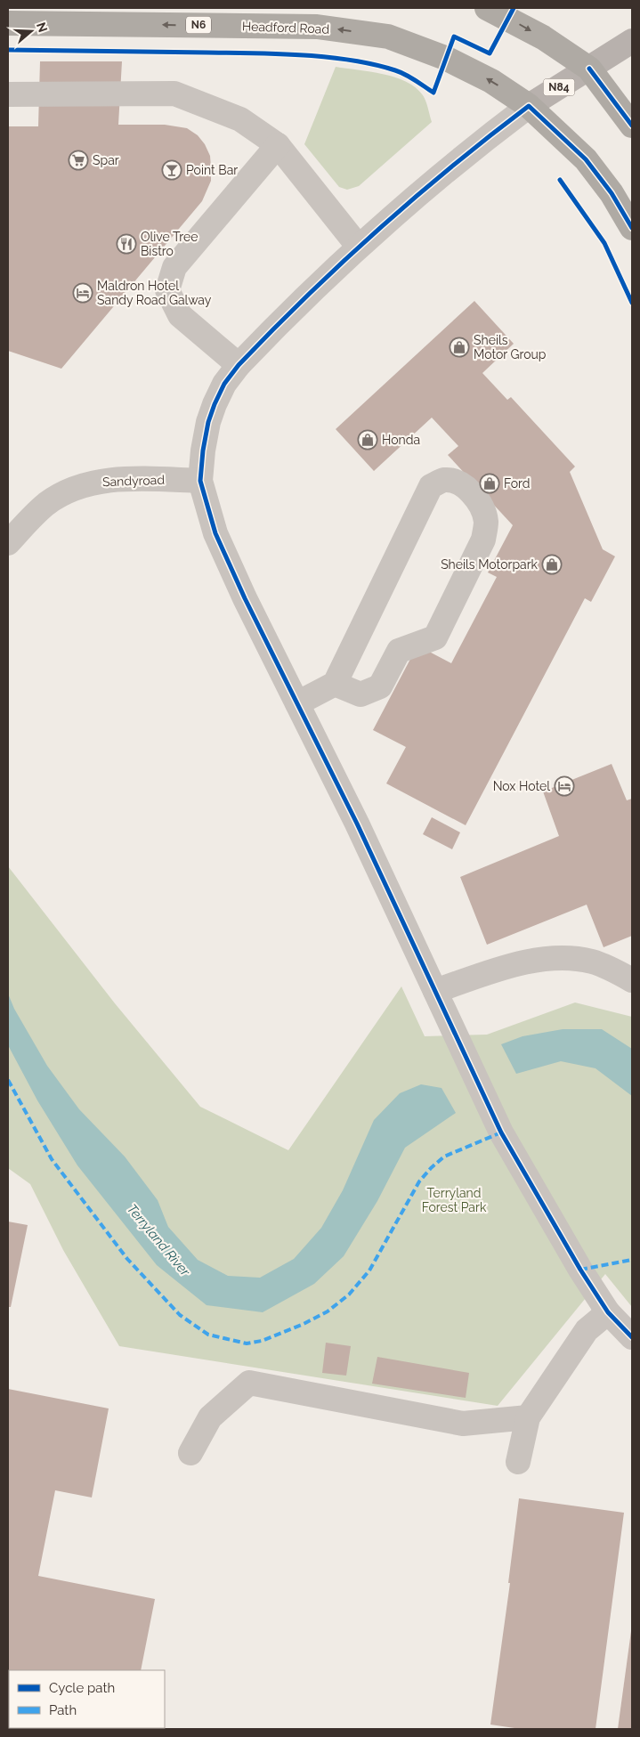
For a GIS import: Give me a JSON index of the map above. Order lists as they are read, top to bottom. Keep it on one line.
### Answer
{"streets":{"highway":["N6","Headford Road"],"main road":["N84"],"street":["Sandyroad"]},"crossings":[["N6","Headford Road"],["N6","N84"],["Headford Road","N84"]],"one_way":["Headford Road"],"water":["Terryland River"],"parks":["Terryland Forest Park"],"places":{"supermarket":["Spar"],"bar":["Point Bar"],"restaurant":["Olive Tree Bistro"],"hotel":["Maldron Hotel Sandy Road Galway","Nox Hotel"],"shop":["Sheils Motor Group","Honda","Ford","Sheils Motorpark"]},"legend":["Cycle path","Path"],"north":"right"}
